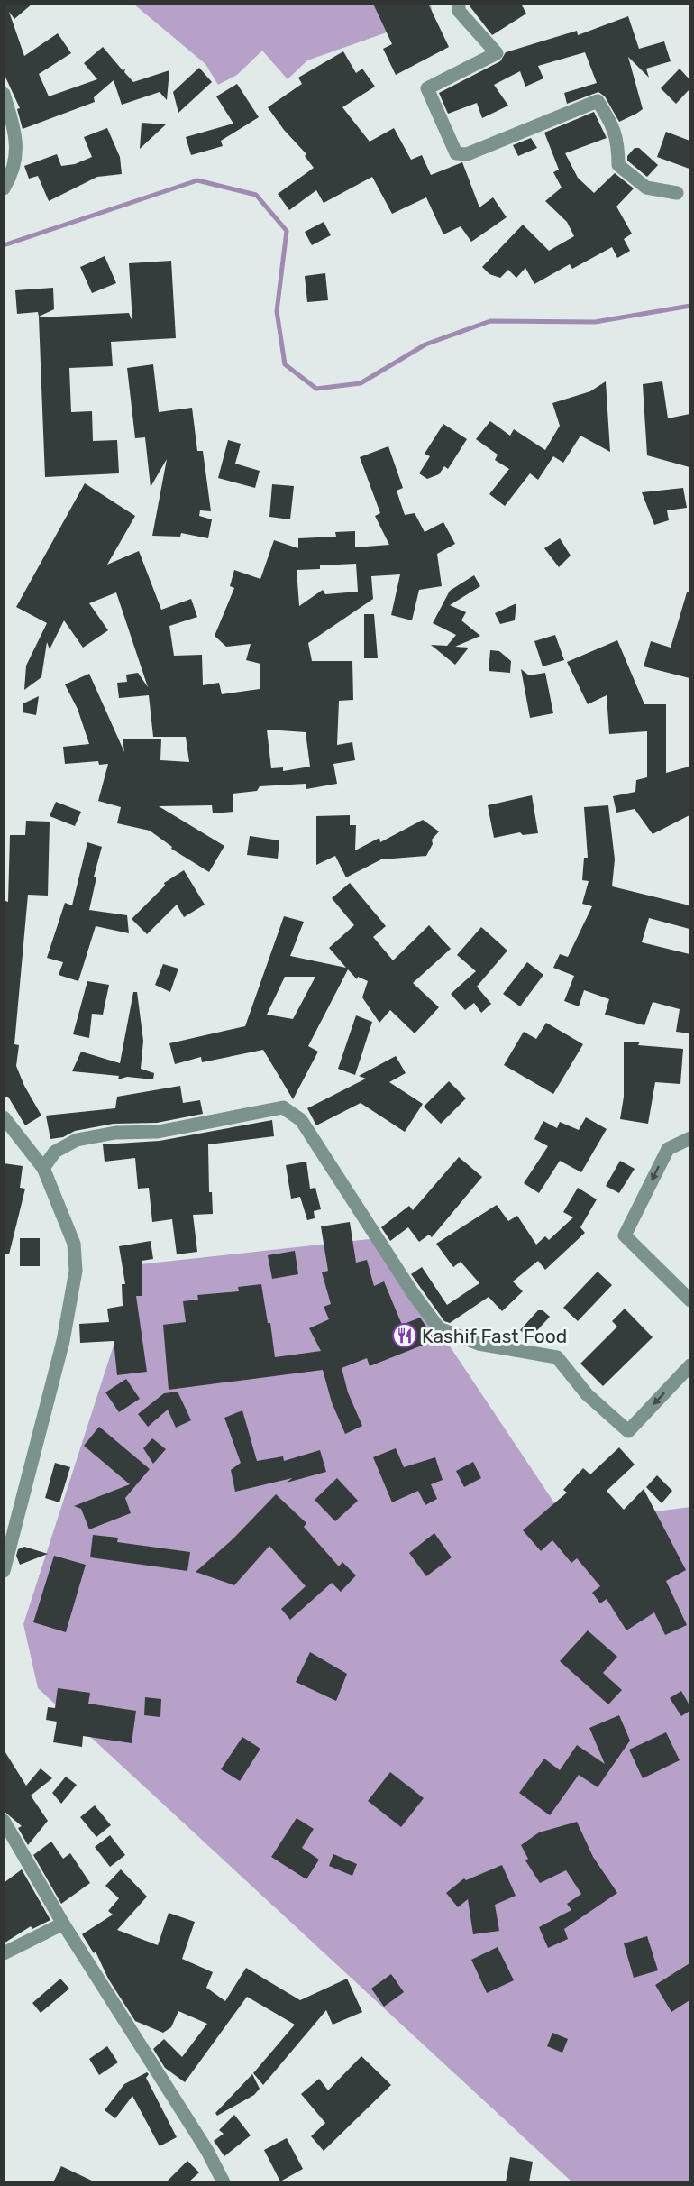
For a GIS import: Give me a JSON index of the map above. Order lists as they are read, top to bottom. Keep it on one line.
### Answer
{"places":{"restaurant":["Kashif Fast Food"]}}
